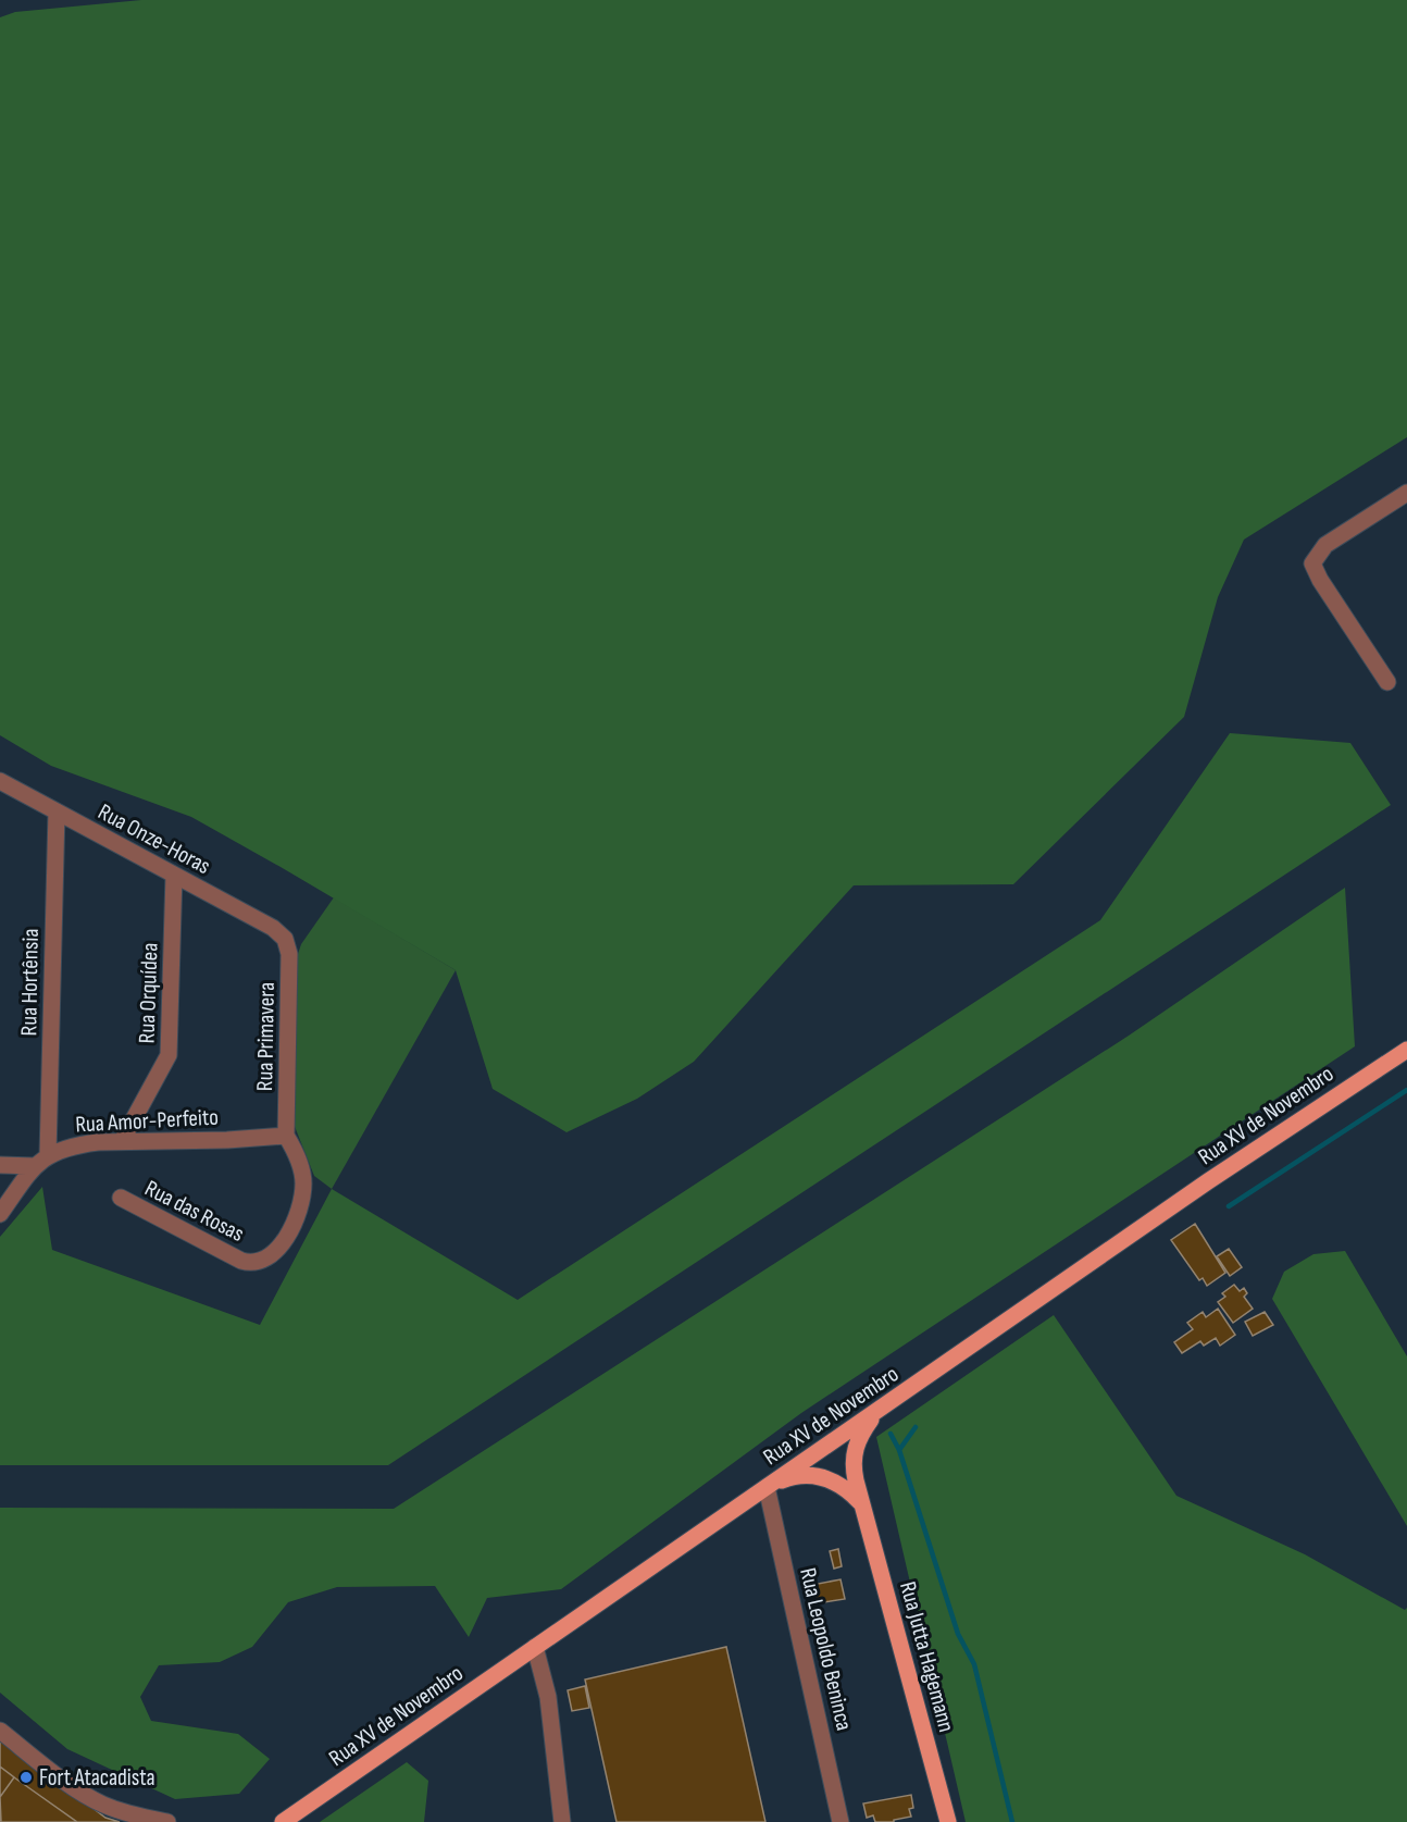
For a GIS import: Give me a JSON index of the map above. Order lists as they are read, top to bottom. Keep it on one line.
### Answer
{"streets":{"main road":["Rua XV de Novembro","Rua Jutta Hagemann"],"street":["Rua Onze-Horas","Rua Hortênsia","Rua Orquídea","Rua Primavera","Rua Amor-Perfeito","Rua das Rosas","Rua Leopoldo Beninca"]},"crossings":[["Rua Onze-Horas","Rua Hortênsia"],["Rua Onze-Horas","Rua Orquídea"],["Rua Onze-Horas","Rua Primavera"],["Rua Hortênsia","Rua Amor-Perfeito"],["Rua Orquídea","Rua Amor-Perfeito"],["Rua Primavera","Rua Amor-Perfeito"],["Rua Primavera","Rua das Rosas"],["Rua XV de Novembro","Rua Leopoldo Beninca"],["Rua XV de Novembro","Rua Jutta Hagemann"],["Rua Amor-Perfeito","Rua das Rosas"]],"places":["Fort Atacadista"]}
